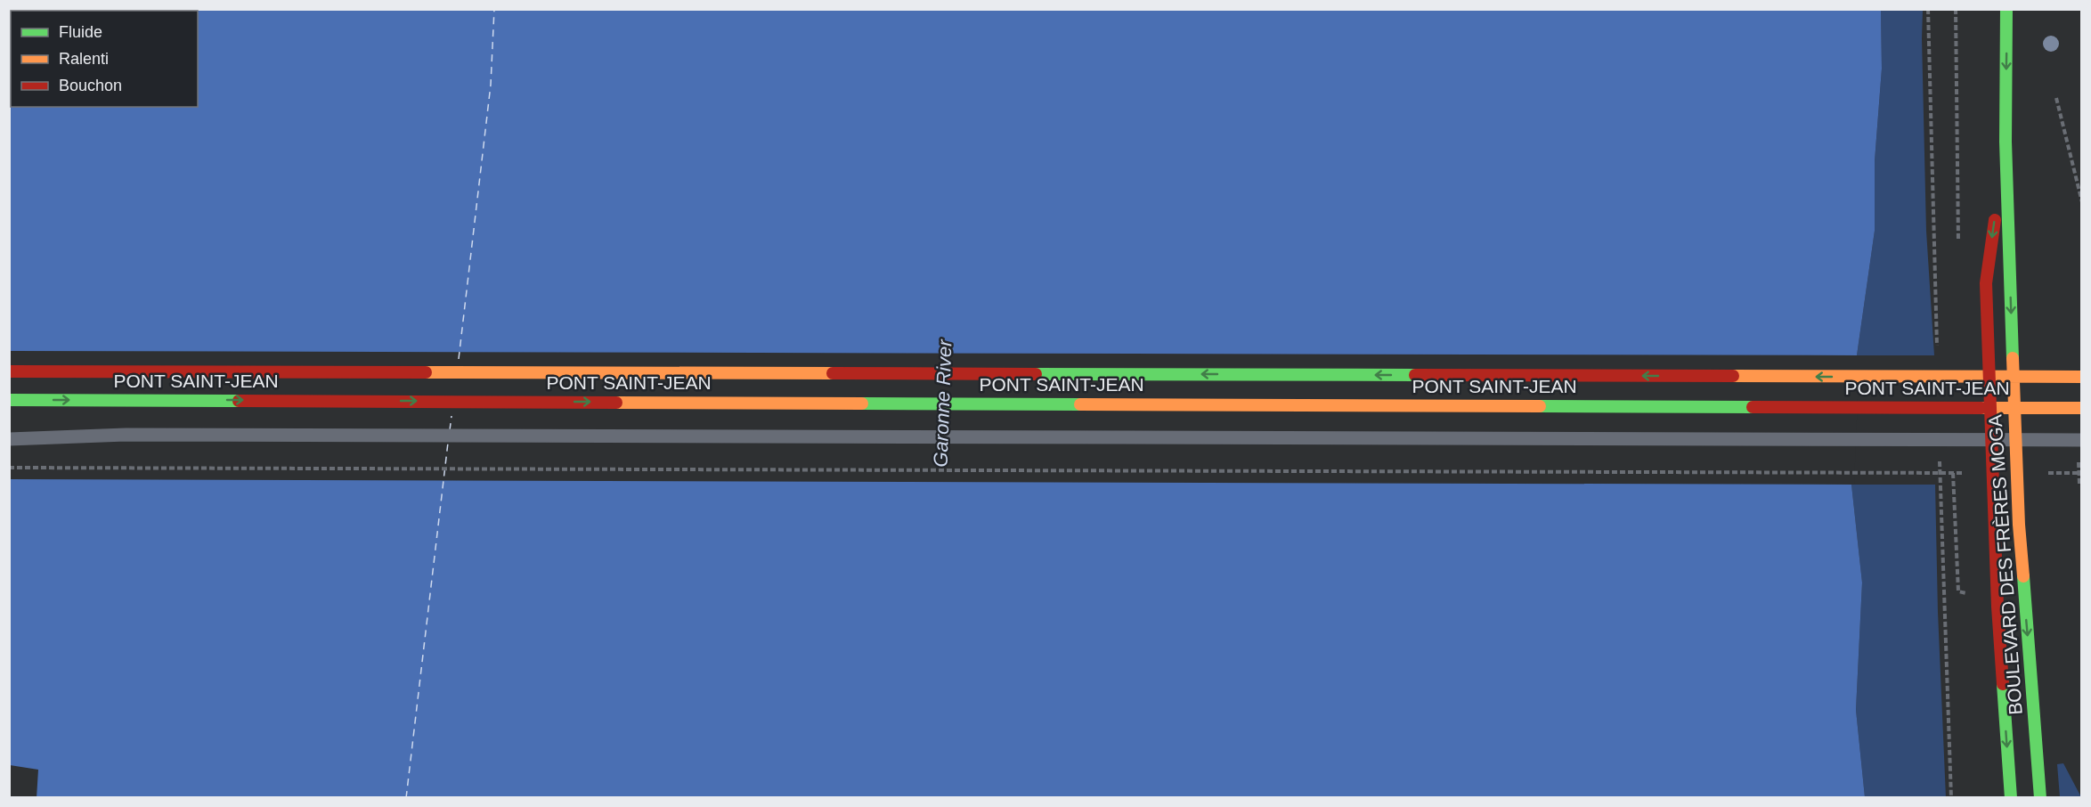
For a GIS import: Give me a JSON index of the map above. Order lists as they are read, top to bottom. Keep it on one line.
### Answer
{"streets":{"main road":["PONT SAINT-JEAN","BOULEVARD DES FRÈRES MOGA"]},"water":["Garonne River"],"legend":["Fluide","Ralenti","Bouchon"]}
